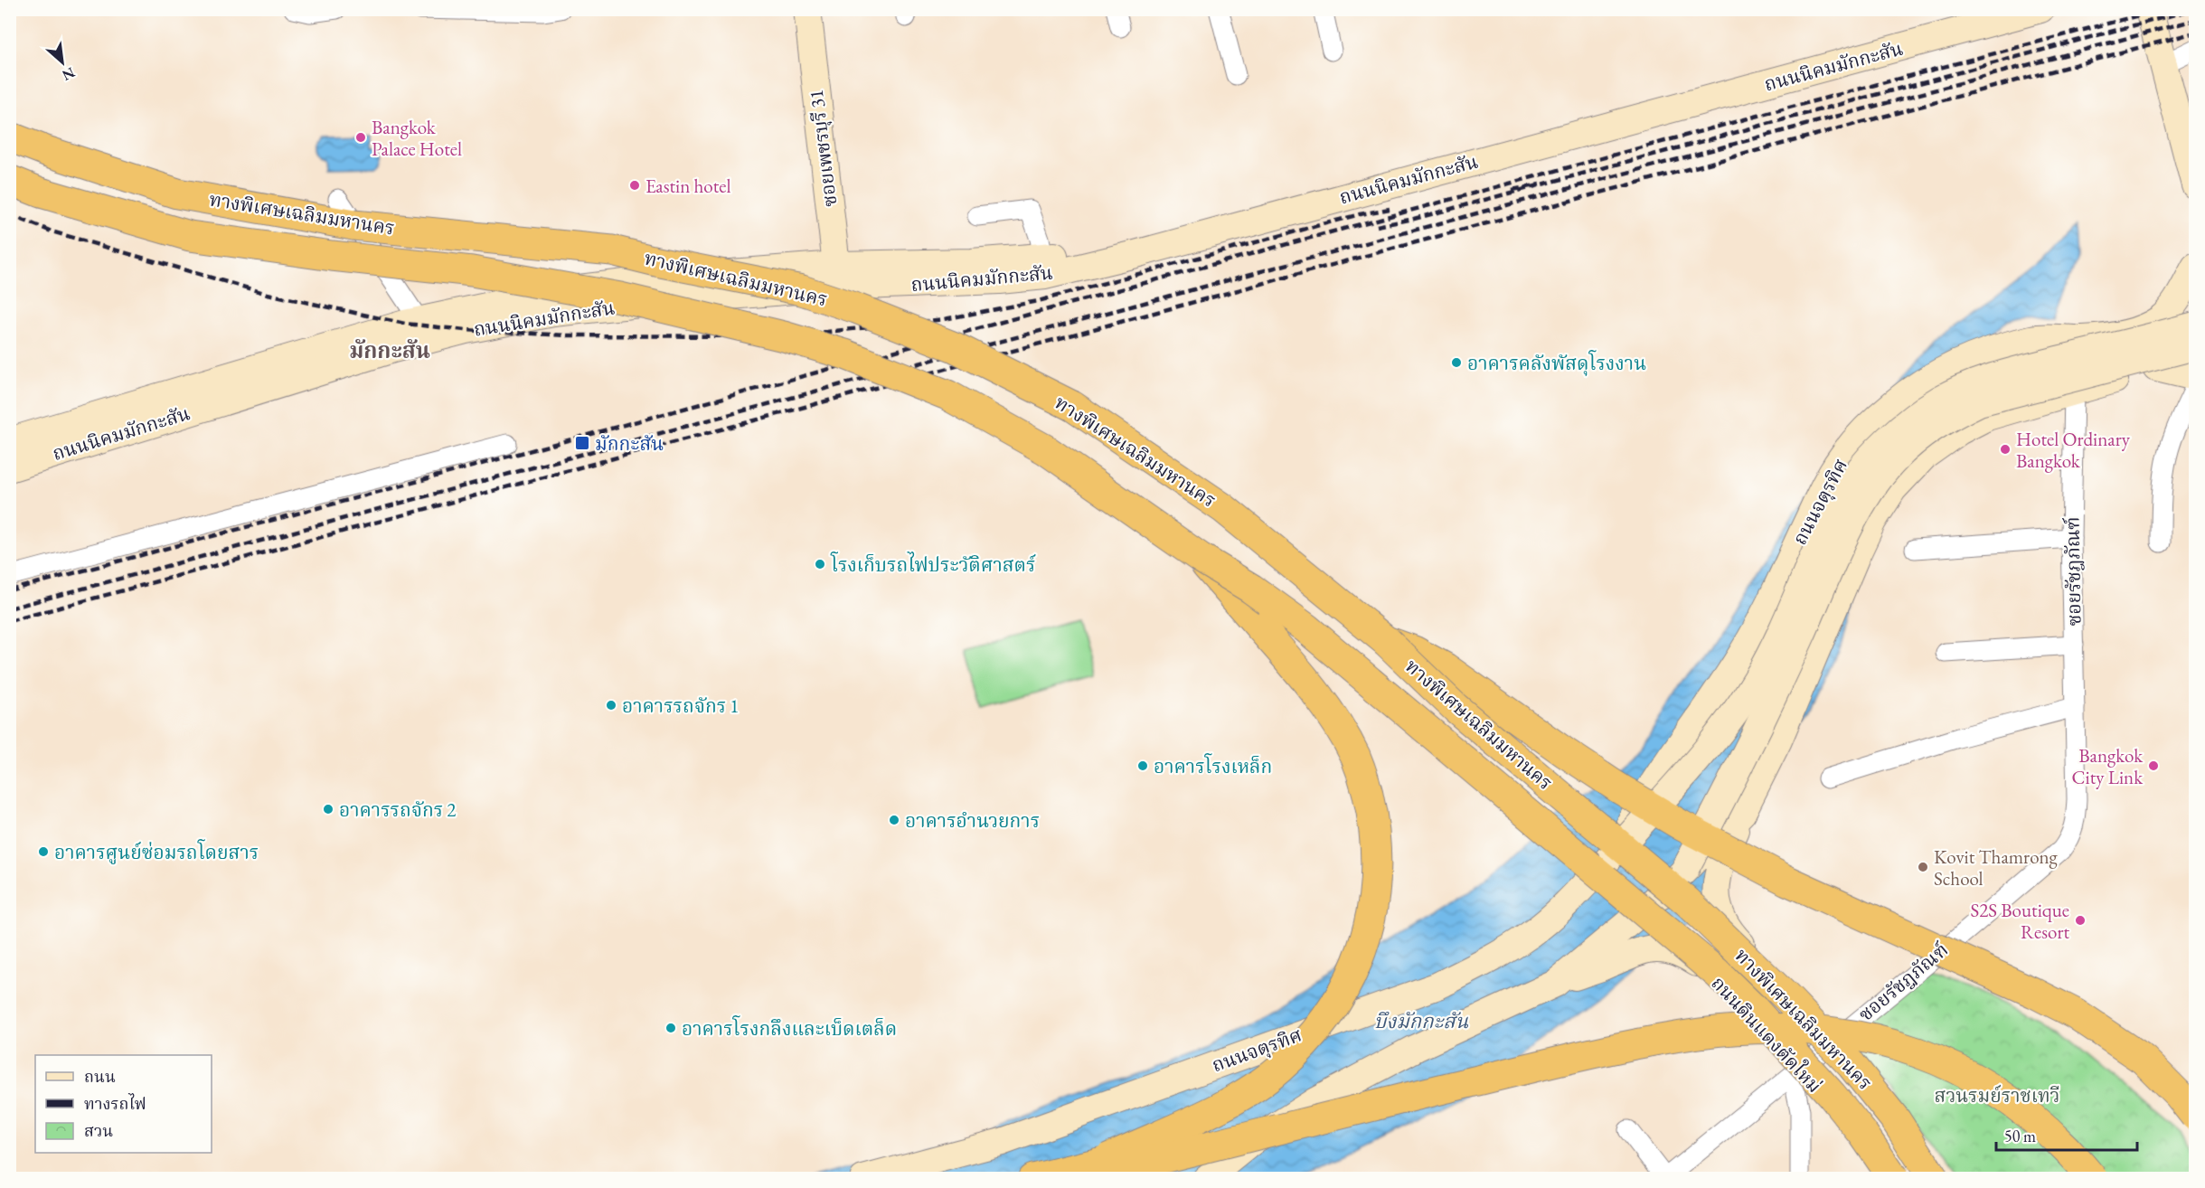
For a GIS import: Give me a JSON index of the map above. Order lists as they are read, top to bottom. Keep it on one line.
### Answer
{"streets":{"highway":["ทางพิเศษเฉลิมมหานคร"],"main road":["ถนนนิคมมักกะสัน","ซอยเพชรบุรี 31","ถนนจตุรทิศ","ถนนดินแดงตัดใหม่"],"street":["ซอยรัชฎภัณฑ์"]},"crossings":[["ถนนนิคมมักกะสัน","ซอยเพชรบุรี 31"],["ถนนจตุรทิศ","ซอยรัชฎภัณฑ์"],["ถนนจตุรทิศ","ถนนดินแดงตัดใหม่"],["ซอยรัชฎภัณฑ์","ถนนดินแดงตัดใหม่"]],"districts":["มักกะสัน"],"water":["บึงมักกะสัน"],"parks":["สวนรมย์ราชเทวี"],"places":{"other":["Bangkok Palace Hotel","Eastin hotel","อาคารคลังพัสดุโรงงาน","Hotel Ordinary Bangkok","โรงเก็บรถไฟประวัติศาสตร์","อาคารรถจักร 1","อาคารโรงเหล็ก","Bangkok City Link","อาคารรถจักร 2","อาคารอำนวยการ","อาคารศูนย์ซ่อมรถโดยสาร","Kovit Thamrong School","S2S Boutique Resort","อาคารโรงกลึงและเบ็ดเตล็ด"],"transit":["มักกะสัน"]},"legend":["ถนน","ทางรถไฟ","สวน"],"scale_bar":"50 m","north":"bottom right"}
